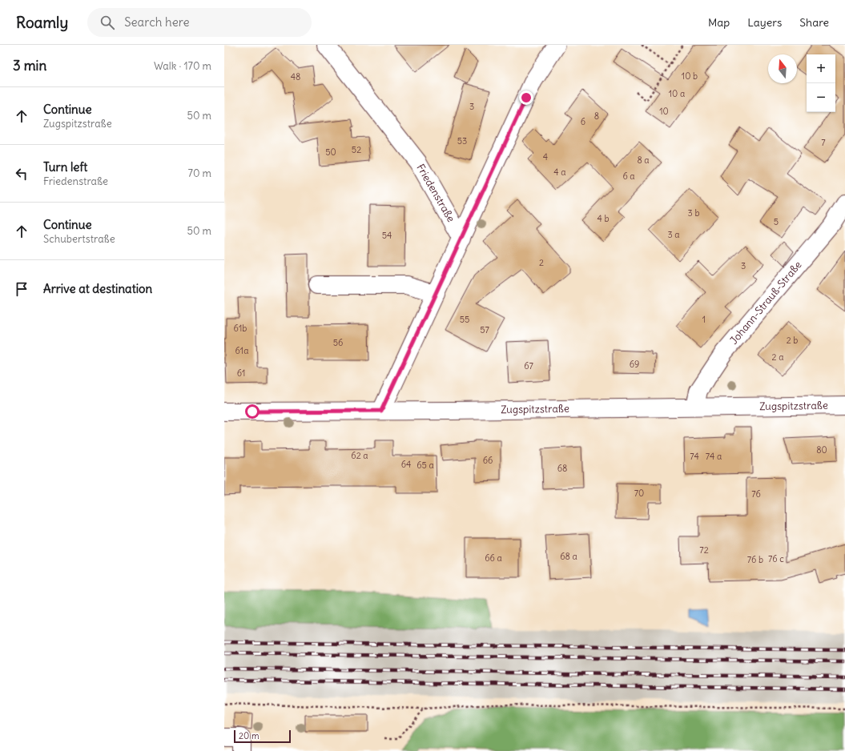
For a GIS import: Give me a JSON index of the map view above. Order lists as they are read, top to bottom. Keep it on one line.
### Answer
{"streets":{"street":["Friedenstraße","Johann-Strauß-Straße","Zugspitzstraße"]},"crossings":[["Johann-Strauß-Straße","Zugspitzstraße"]],"house_numbers":["10 b","48","10 a","3","10","8","6","53","7","52","50","4","8 a","4 a","6 a","3 b","4 b","5","3 a","54","2","3","55","1","61b","57","2 b","56","61a","2 a","69","67","61","80","62 a","74","74 a","66","64","65 a","68","70","76","72","68 a","66 a","76 c","76 b"],"scale_bar":"20 m","north":"top","page":{"header":"Roamly","search":"Search here","nav":["Map","Layers","Share"],"heading":["3 min","Walk · 170 m"],"map_buttons":["+","−"],"list":[["Continue","Zugspitzstraße","50 m"],["Turn left","Friedenstraße","70 m"],["Continue","Schubertstraße","50 m"],"Arrive at destination"],"scale":"20 m"}}
